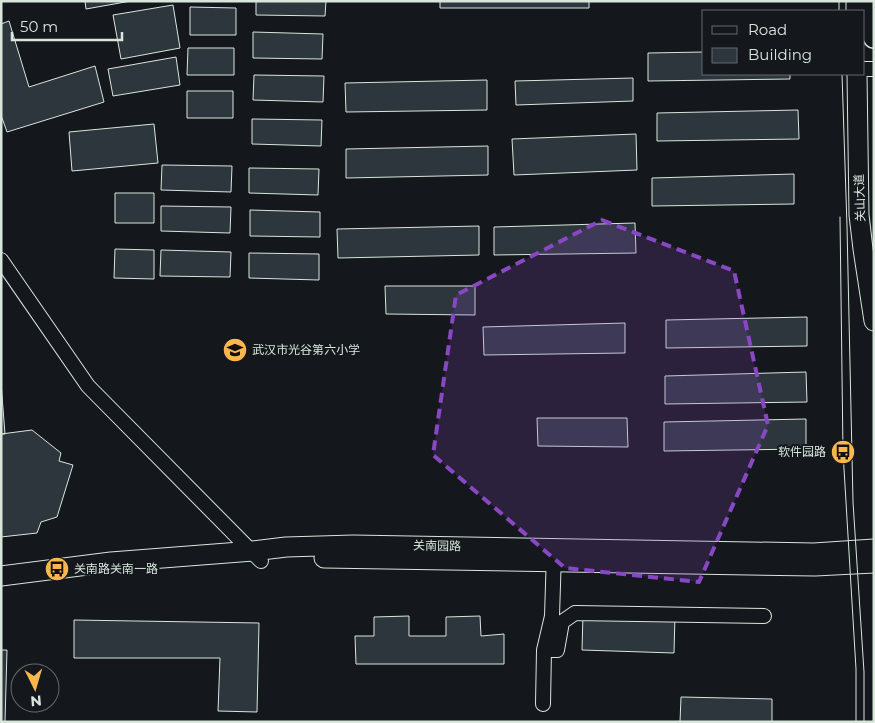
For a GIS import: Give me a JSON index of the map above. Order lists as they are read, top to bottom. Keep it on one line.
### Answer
{"streets":{"main road":["关山大道","关南园路"]},"places":{"school or university":["武汉市光谷第六小学"],"bus stop":["软件园路","关南路关南一路"]},"legend":["Road","Building"],"scale_bar":"50 m","north":"bottom"}
